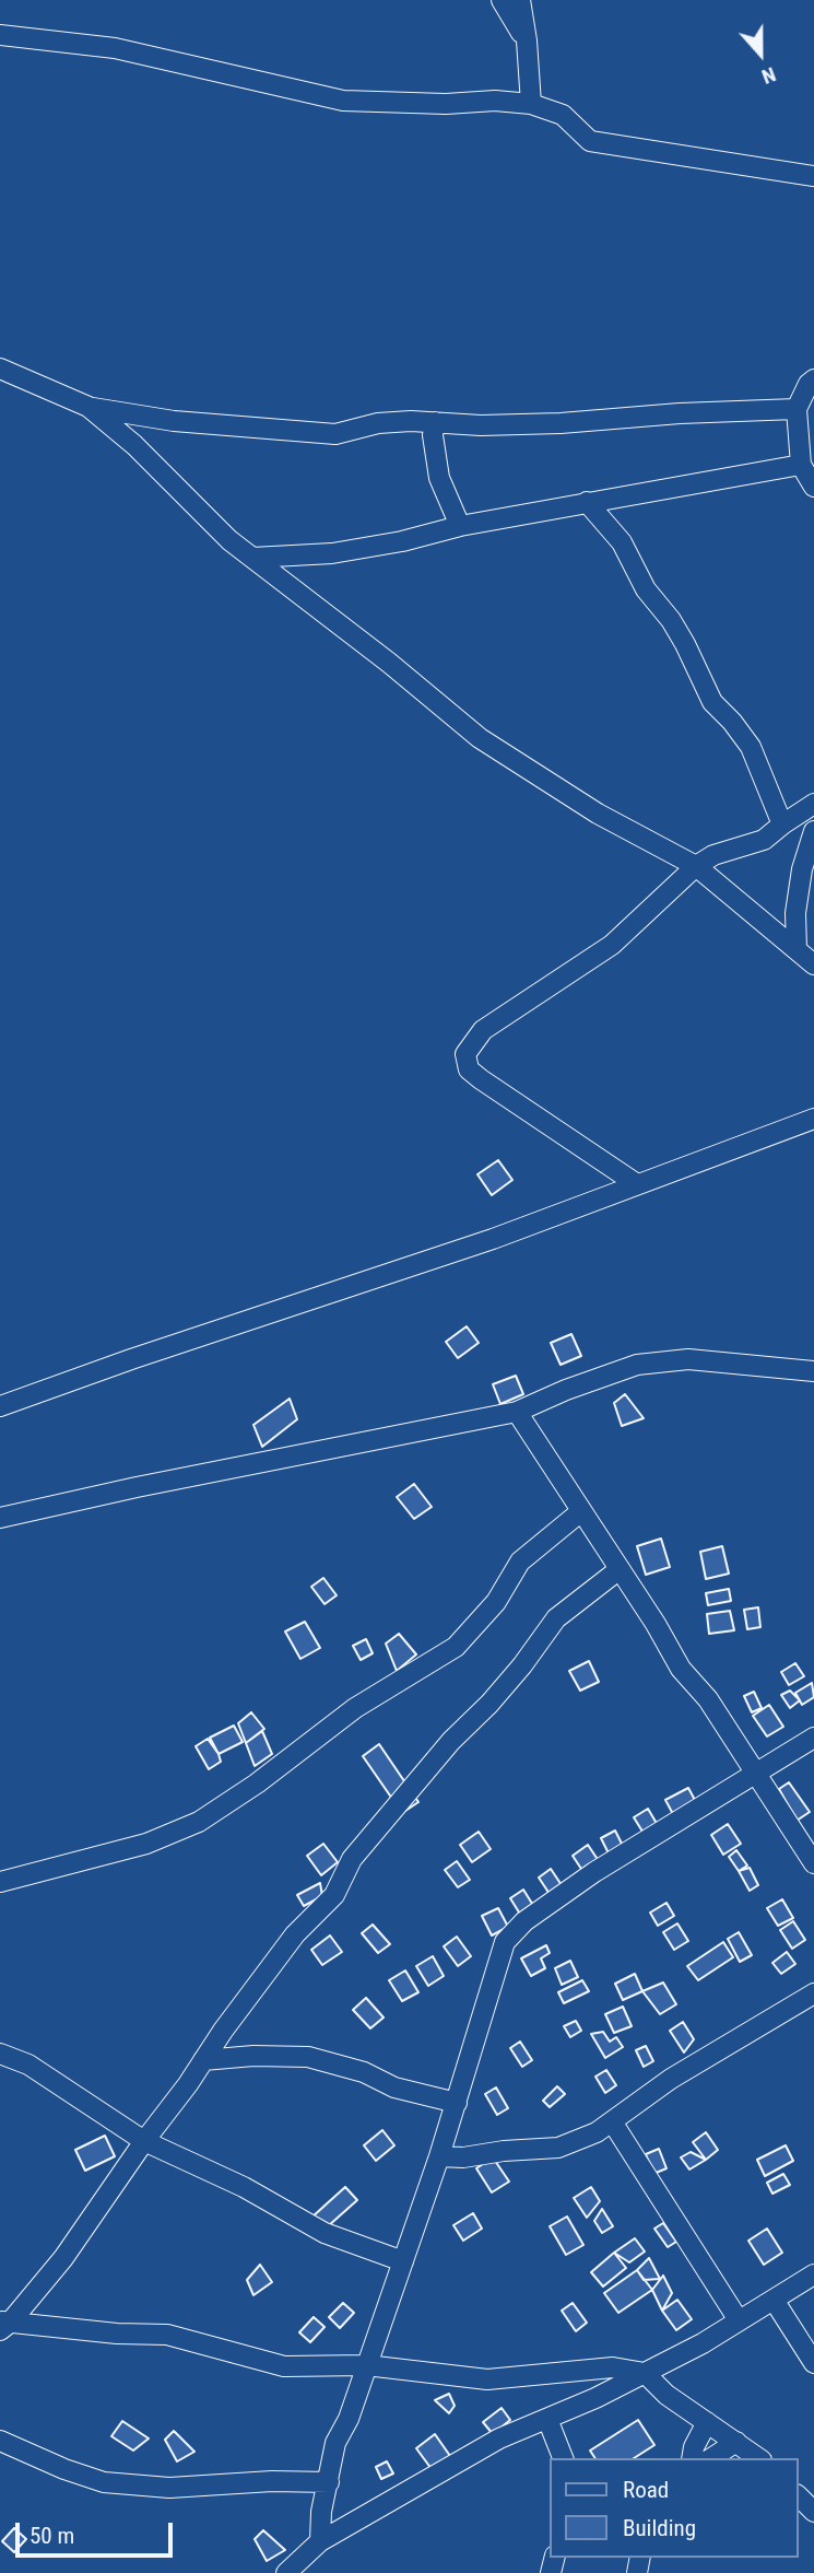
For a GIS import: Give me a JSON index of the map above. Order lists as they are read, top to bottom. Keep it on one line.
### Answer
{"legend":["Road","Building"],"scale_bar":"50 m","north":"bottom"}
